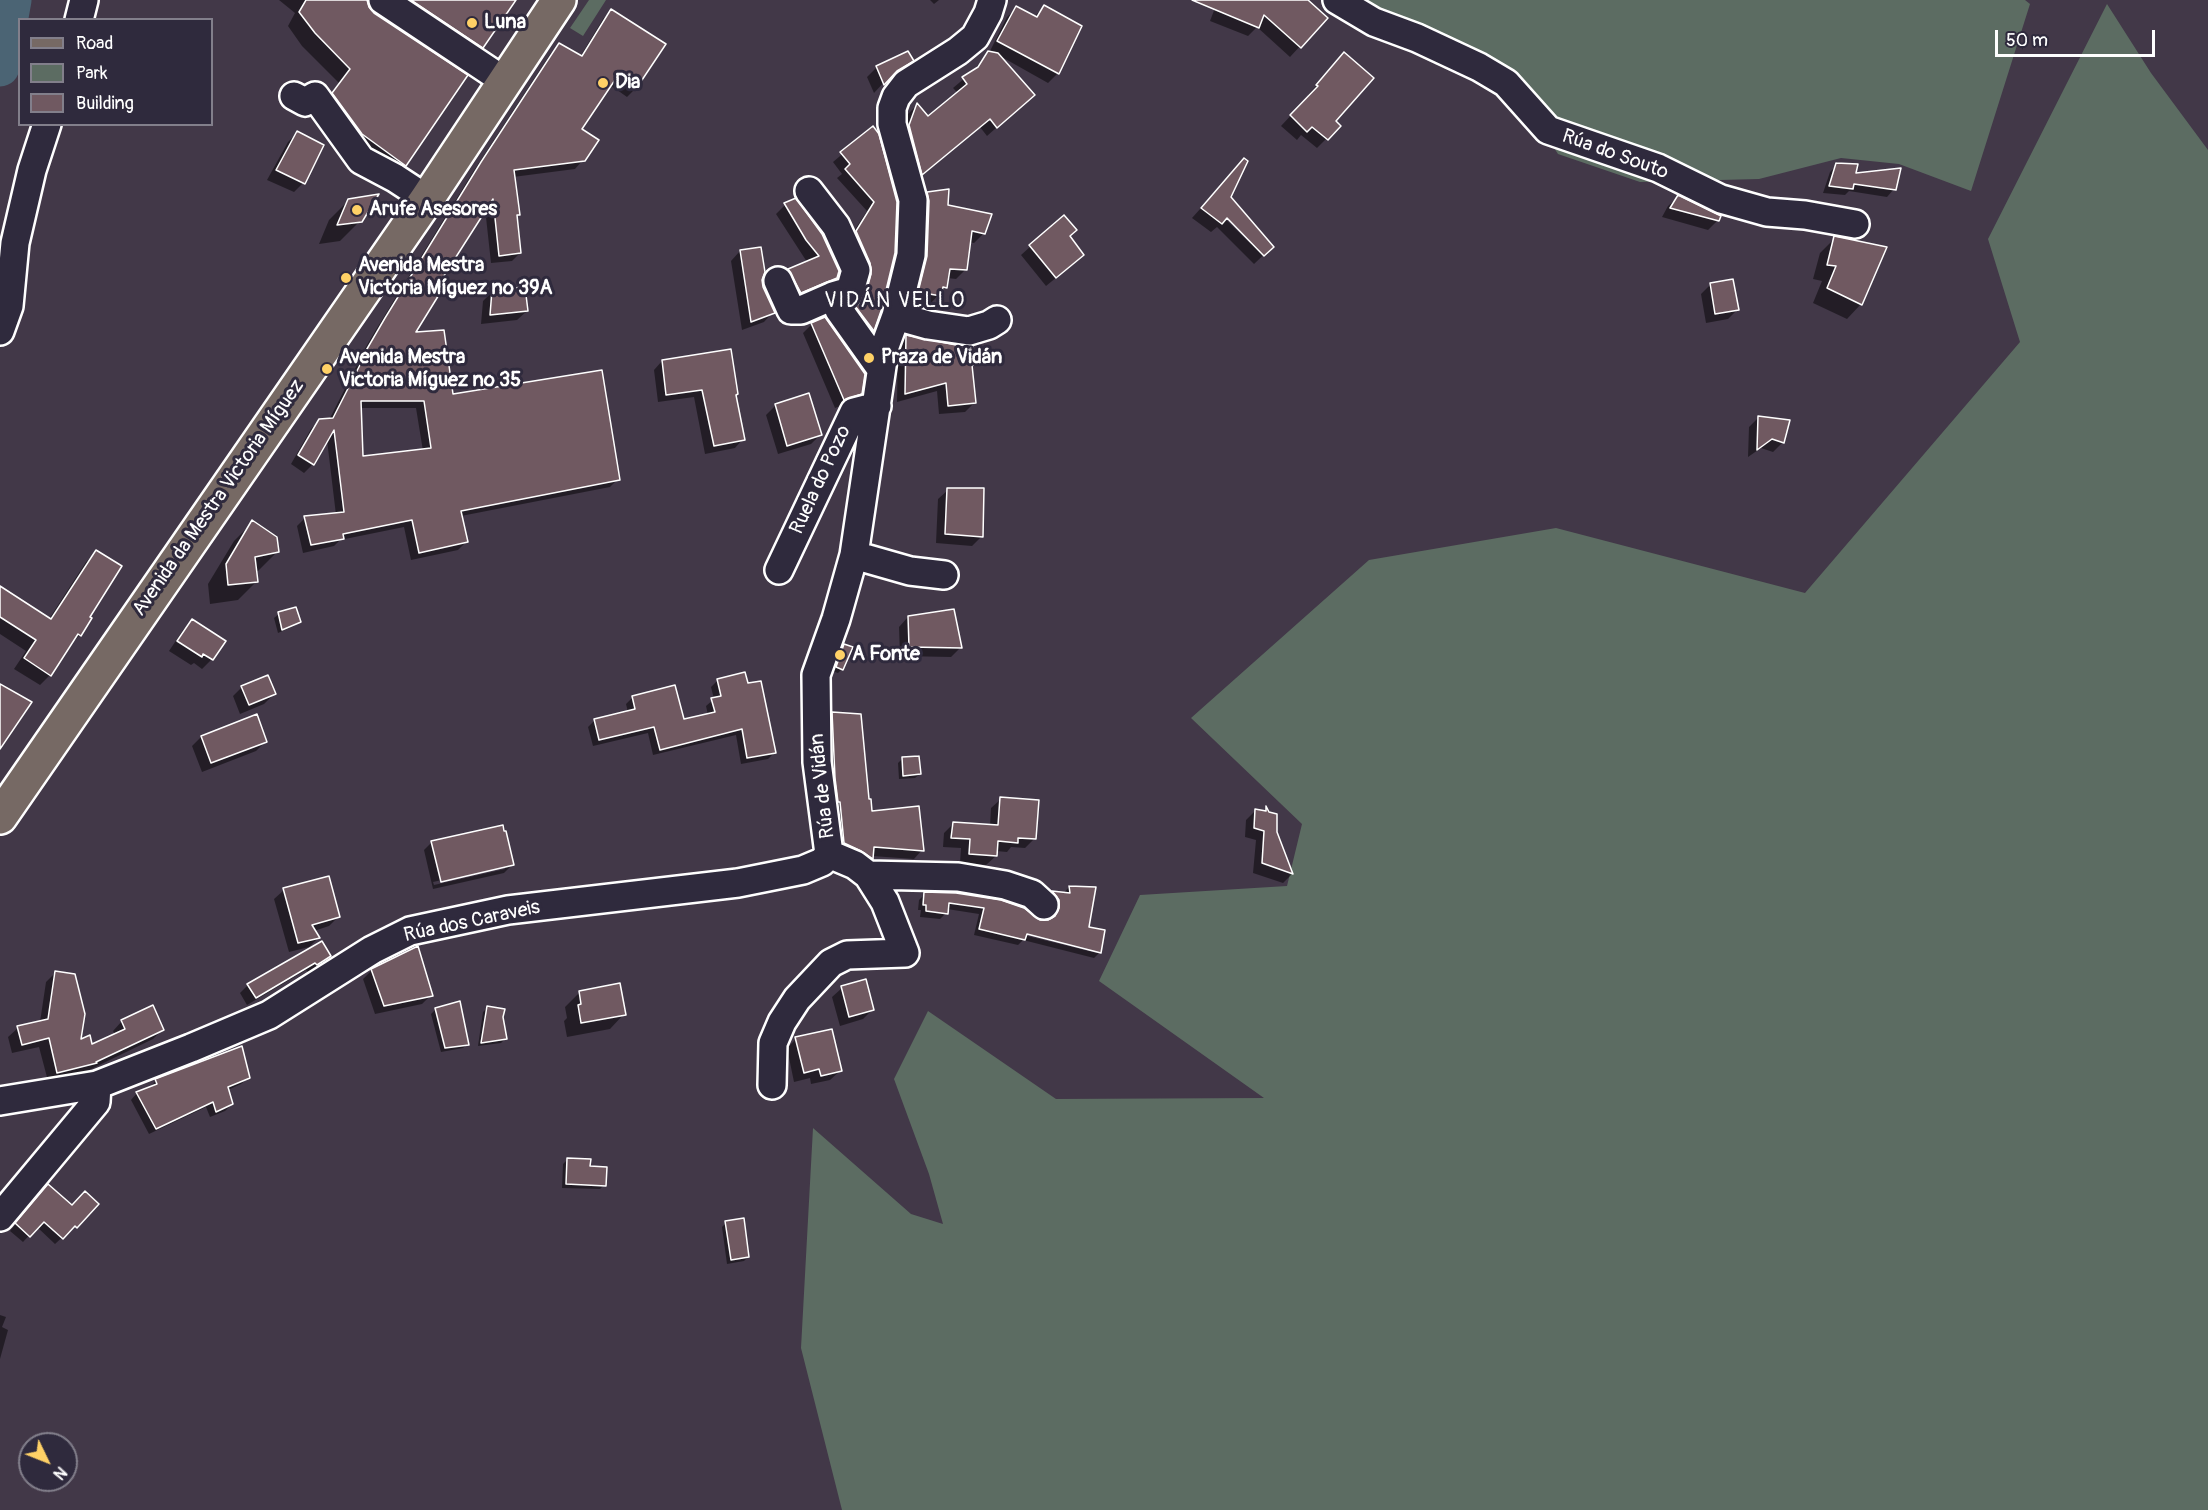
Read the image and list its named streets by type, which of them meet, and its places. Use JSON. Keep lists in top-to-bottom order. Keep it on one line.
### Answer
{"streets":{"main road":["Avenida da Mestra Victoria Míguez"],"street":["Rúa do Souto","Ruela do Pozo","Rúa de Vidán","Rúa dos Caraveis"]},"crossings":[["Ruela do Pozo","Rúa de Vidán"],["Rúa de Vidán","Rúa dos Caraveis"]],"districts":["VIDÁN VELLO"],"places":["Luna","Dia","Arufe Asesores","Avenida Mestra Victoria Míguez nº 39A","Praza de Vidán","Avenida Mestra Victoria Míguez nº 35","A Fonte"],"legend":["Road","Park","Building"],"scale_bar":"50 m","north":"bottom right"}
